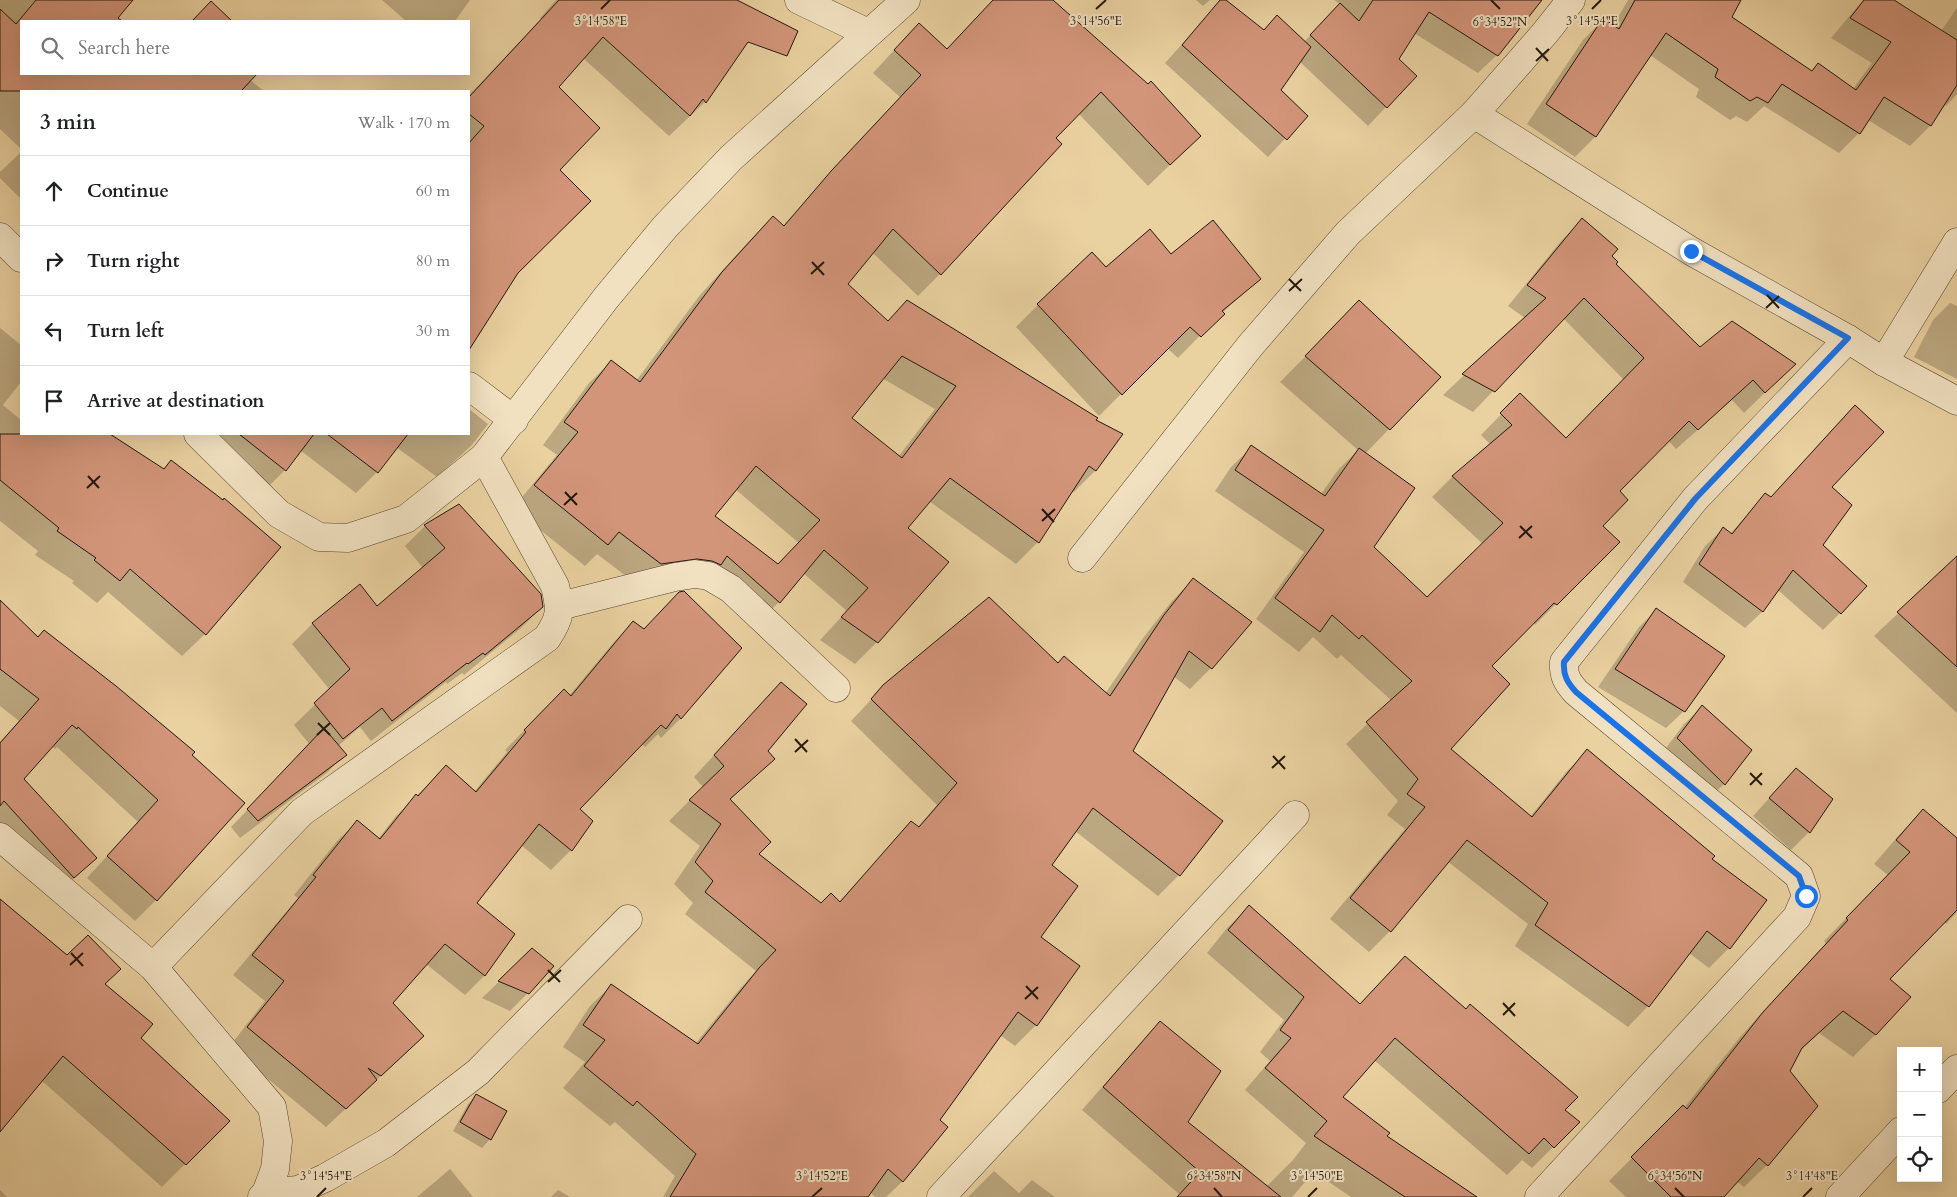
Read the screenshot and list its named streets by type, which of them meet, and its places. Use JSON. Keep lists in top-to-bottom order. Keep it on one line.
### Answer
{"page":{"search":"Search here","heading":["3 min","Walk · 170 m"],"list":[["Continue","60 m"],["Turn right","80 m"],["Turn left","30 m"],"Arrive at destination"],"map_buttons":["+","−"]},"coordinates":["3°14'58\"E","3°14'56\"E","3°14'54\"E","6°34'52\"N","6°34'58\"N","6°34'56\"N","3°14'52\"E","3°14'50\"E","3°14'48\"E"]}
